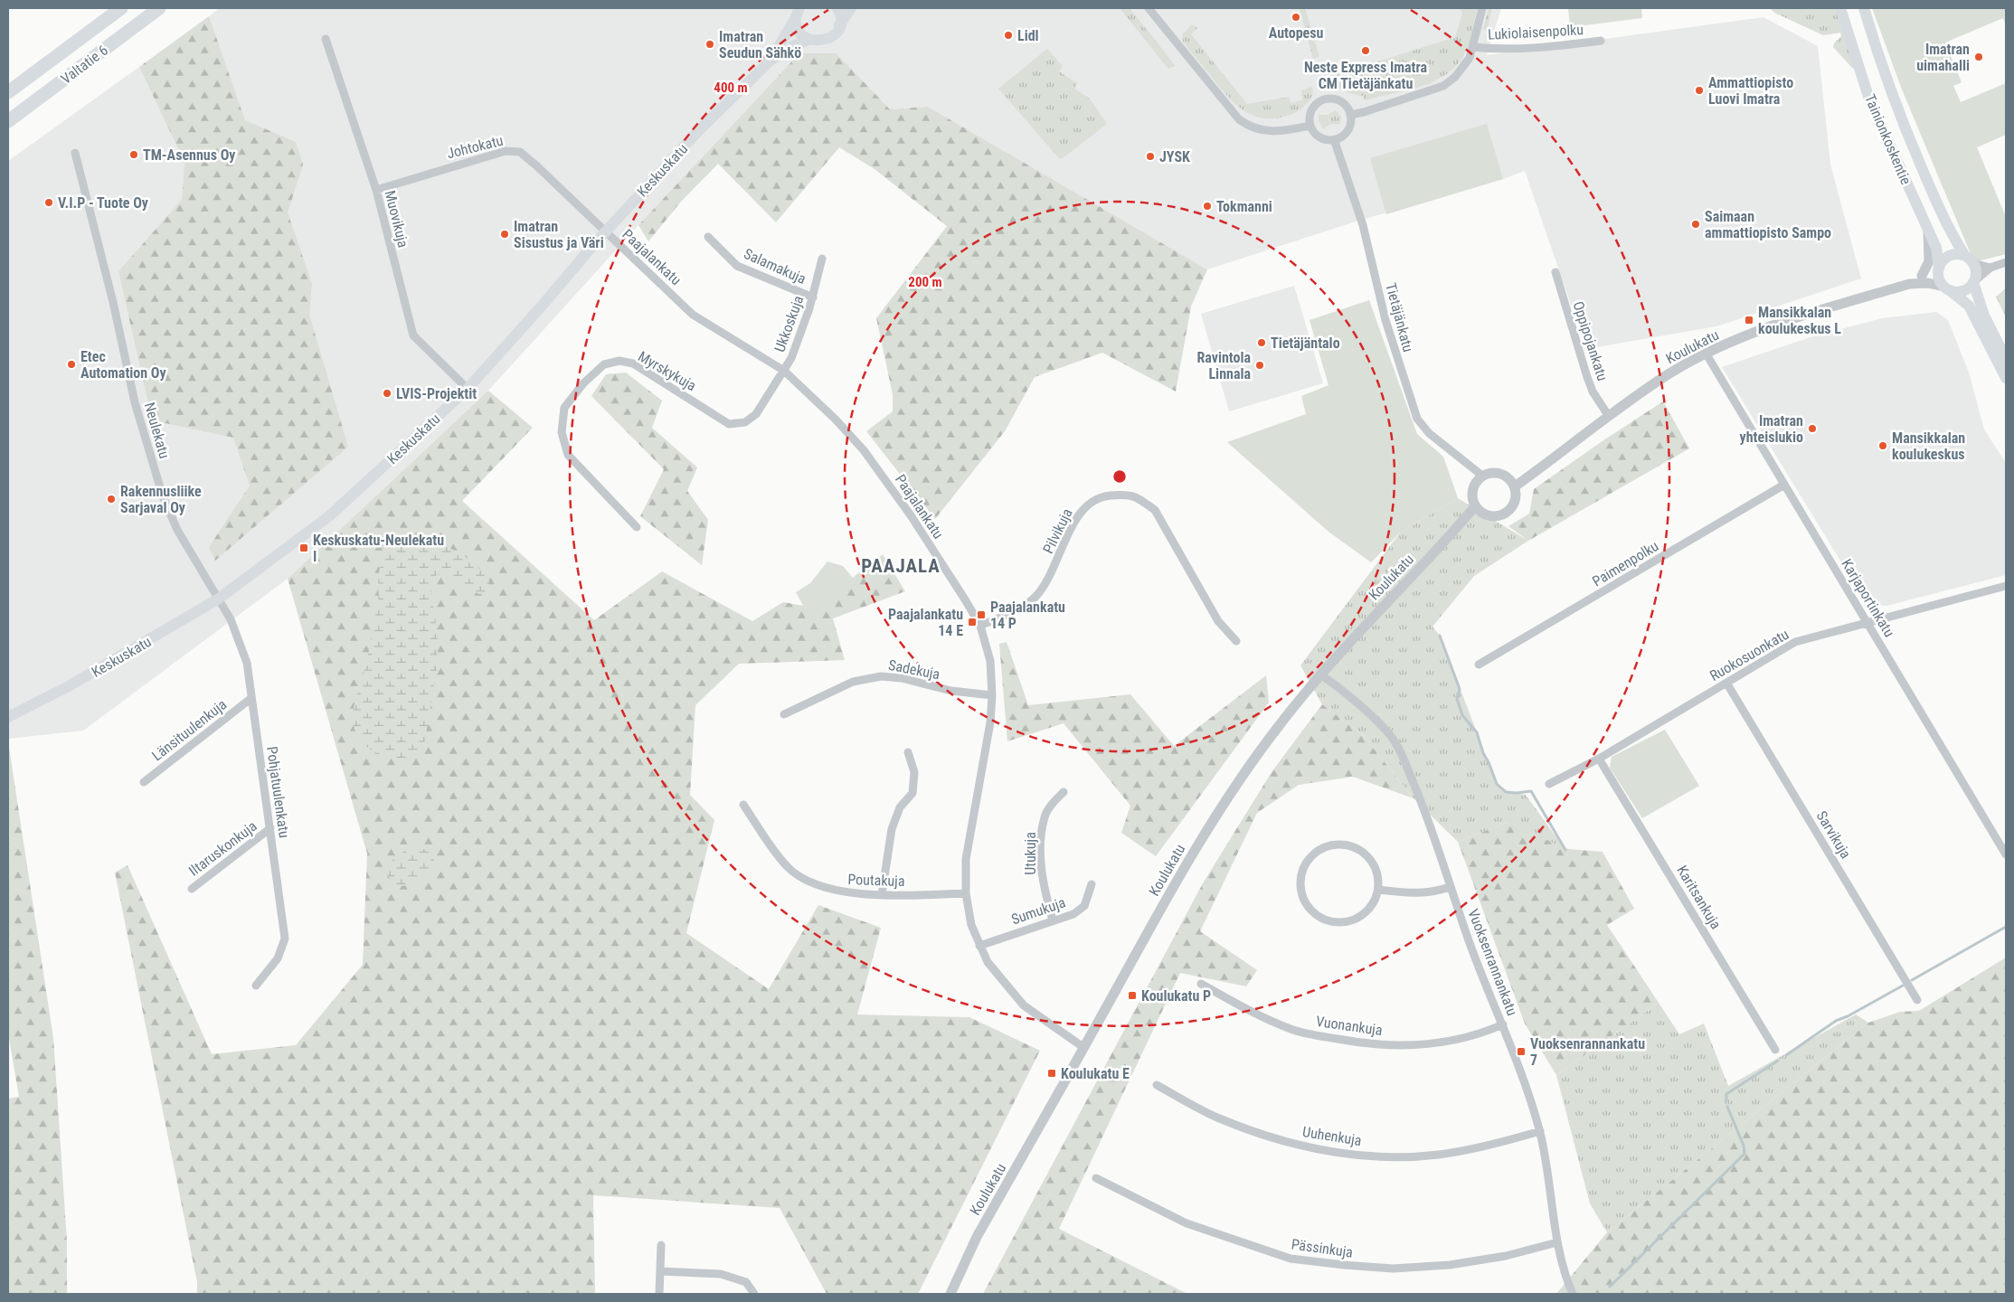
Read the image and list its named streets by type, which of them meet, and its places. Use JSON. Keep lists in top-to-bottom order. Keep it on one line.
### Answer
{"streets":{"highway":["Valtatie 6"],"main road":["Tainionkoskentie","Keskuskatu"],"street":["Lukiolaisenpolku","Johtokatu","Muovikuja","Paajalankatu","Salamakuja","Tietäjänkatu","Ukkoskuja","Oppipojankatu","Koulukatu","Myrskykuja","Neulekatu","Pilvikuja","Paimenpolku","Karjaportinkatu","Ruokosuonkatu","Sadekuja","Länsituulenkuja","Pohjatuulenkatu","Sarvikuja","Iltaruskonkuja","Utukuja","Poutakuja","Karitsankuja","Sumukuja","Vuoksenrannankatu","Vuonankuja","Uuhenkuja","Pässinkuja"]},"crossings":[["Johtokatu","Keskuskatu"],["Johtokatu","Muovikuja"],["Johtokatu","Paajalankatu"],["Keskuskatu","Muovikuja"],["Keskuskatu","Paajalankatu"],["Keskuskatu","Neulekatu"],["Keskuskatu","Pohjatuulenkatu"],["Paajalankatu","Ukkoskuja"],["Paajalankatu","Koulukatu"],["Paajalankatu","Myrskykuja"],["Paajalankatu","Pilvikuja"],["Paajalankatu","Sadekuja"],["Paajalankatu","Poutakuja"],["Paajalankatu","Sumukuja"],["Salamakuja","Ukkoskuja"],["Tietäjänkatu","Koulukatu"],["Ukkoskuja","Myrskykuja"],["Oppipojankatu","Koulukatu"],["Koulukatu","Karjaportinkatu"],["Koulukatu","Vuoksenrannankatu"],["Neulekatu","Pohjatuulenkatu"],["Paimenpolku","Karjaportinkatu"],["Karjaportinkatu","Ruokosuonkatu"],["Ruokosuonkatu","Sarvikuja"],["Ruokosuonkatu","Karitsankuja"],["Länsituulenkuja","Pohjatuulenkatu"],["Pohjatuulenkatu","Iltaruskonkuja"],["Utukuja","Sumukuja"],["Vuoksenrannankatu","Vuonankuja"],["Vuoksenrannankatu","Uuhenkuja"],["Vuoksenrannankatu","Pässinkuja"]],"districts":["PAAJALA"],"places":{"other":["Autopesu","Lidl","Imatran Seudun Sähkö","Neste Express Imatra CM Tietäjänkatu","Imatran uimahalli","Ammattiopisto Luovi Imatra","TM-Asennus Oy","JYSK","V.I.P - Tuote Oy","Tokmanni","Saimaan ammattiopisto Sampo","Imatran Sisustus ja Väri","Tietäjäntalo","Etec Automation Oy","Ravintola Linnala","LVIS-Projektit","Imatran yhteislukio","Mansikkalan koulukeskus","Rakennusliike Sarjaval Oy"],"transit":["Mansikkalan koulukeskus L","Keskuskatu-Neulekatu I","Paajalankatu 14 P","Paajalankatu 14 E","Koulukatu P","Vuoksenrannankatu 7","Koulukatu E"]},"rings":["400 m","200 m"]}
